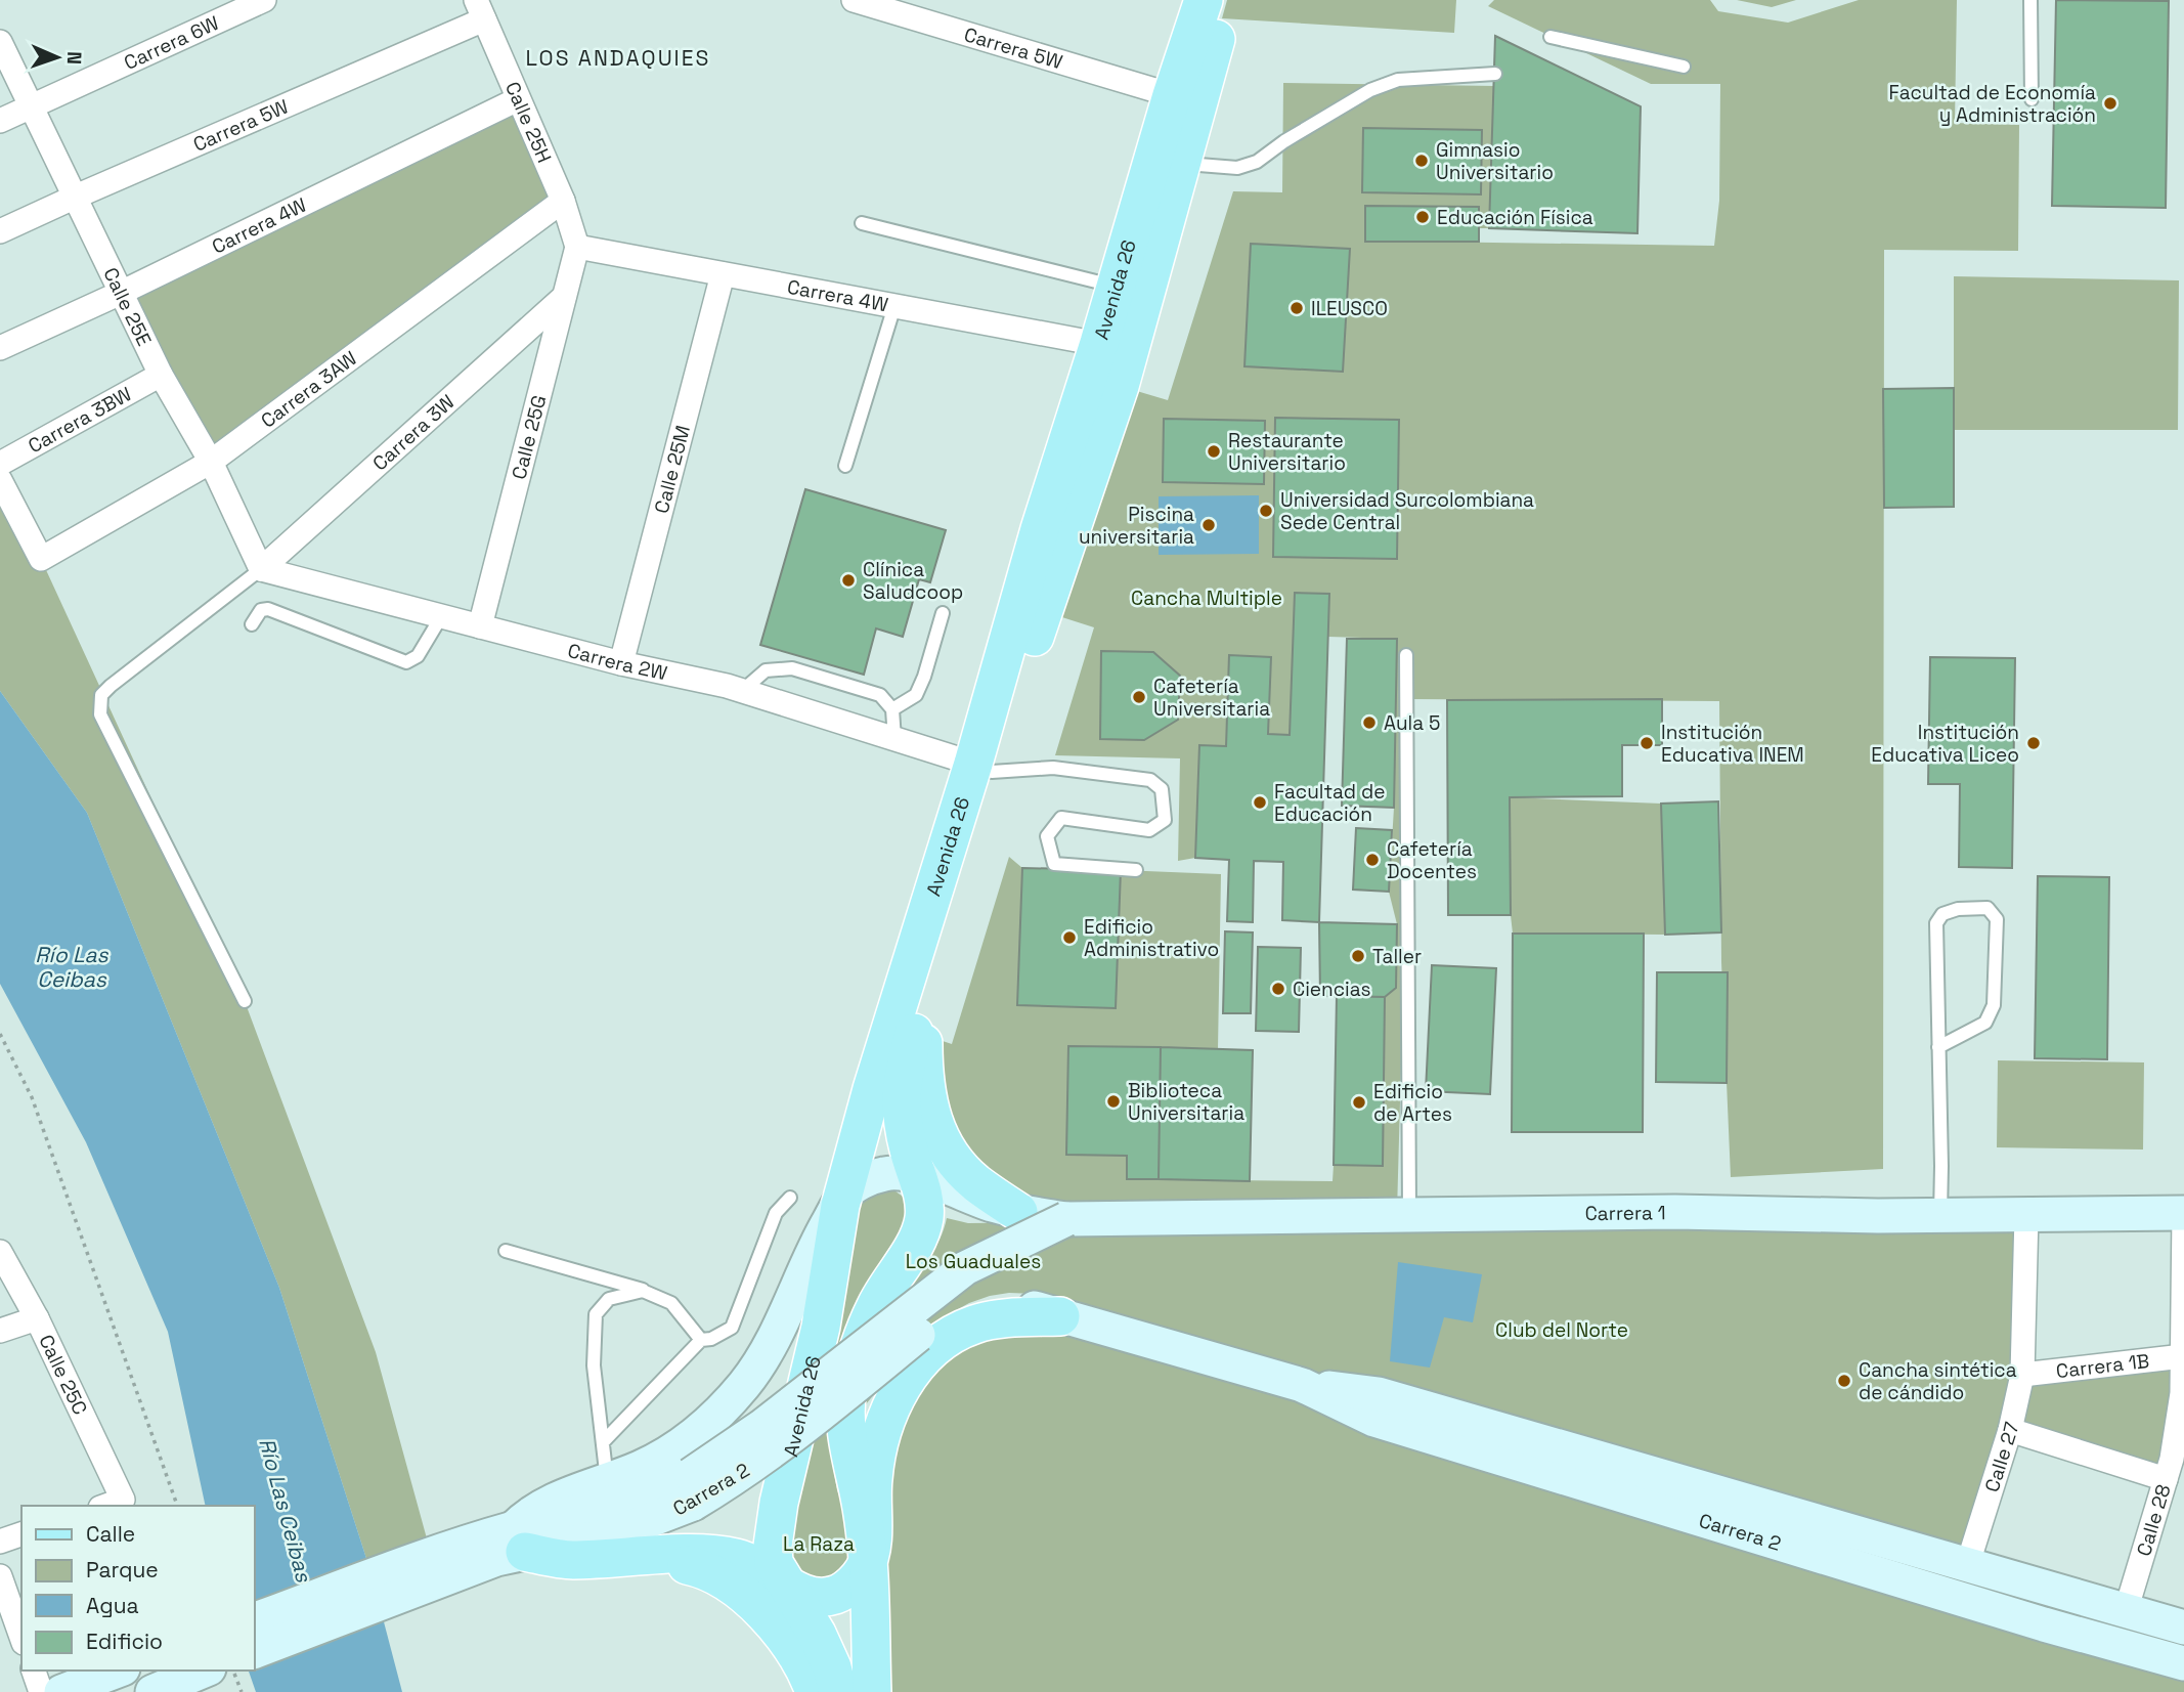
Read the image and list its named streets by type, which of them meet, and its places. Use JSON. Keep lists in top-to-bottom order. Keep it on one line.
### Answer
{"streets":{"main road":["Avenida 26","Carrera 1","Carrera 2"],"street":["Carrera 6W","Carrera 5W","Calle 25H","Carrera 4W","Calle 25E","Carrera 3AW","Carrera 3BW","Carrera 3W","Calle 25G","Calle 25M","Carrera 2W","Carrera 1B","Calle 25C","Calle 27","Calle 28"]},"crossings":[["Carrera 6W","Calle 25E"],["Carrera 5W","Calle 25H"],["Carrera 5W","Avenida 26"],["Carrera 5W","Calle 25E"],["Calle 25H","Carrera 4W"],["Calle 25H","Carrera 3AW"],["Calle 25H","Calle 25G"],["Carrera 4W","Avenida 26"],["Carrera 4W","Calle 25E"],["Carrera 4W","Calle 25G"],["Carrera 4W","Calle 25M"],["Avenida 26","Carrera 2W"],["Calle 25E","Carrera 3AW"],["Calle 25E","Carrera 3BW"],["Calle 25E","Carrera 3W"],["Calle 25E","Carrera 2W"],["Carrera 3W","Calle 25G"],["Carrera 3W","Carrera 2W"],["Calle 25G","Carrera 2W"],["Calle 25M","Carrera 2W"],["Carrera 1","Calle 27"],["Carrera 1","Carrera 2"],["Carrera 1","Calle 28"],["Carrera 1B","Calle 27"],["Carrera 1B","Calle 28"],["Calle 27","Carrera 2"],["Carrera 2","Calle 28"]],"districts":["LOS ANDAQUIES"],"water":["Río Las Ceibas"],"parks":["Cancha Multiple","Los Guaduales","Club del Norte","La Raza"],"places":["Facultad de Economía y Administración","Gimnasio Universitario","Educación Física","ILEUSCO","Restaurante Universitario","Universidad Surcolombiana Sede Central","Piscina universitaria","Clínica Saludcoop","Cafetería Universitaria","Aula 5","Institución Educativa INEM","Institución Educativa Liceo","Facultad de Educación","Cafetería Docentes","Edificio Administrativo","Taller","Ciencias","Biblioteca Universitaria","Edificio de Artes","Cancha sintética de cándido"],"legend":["Calle","Parque","Agua","Edificio"],"north":"right"}
